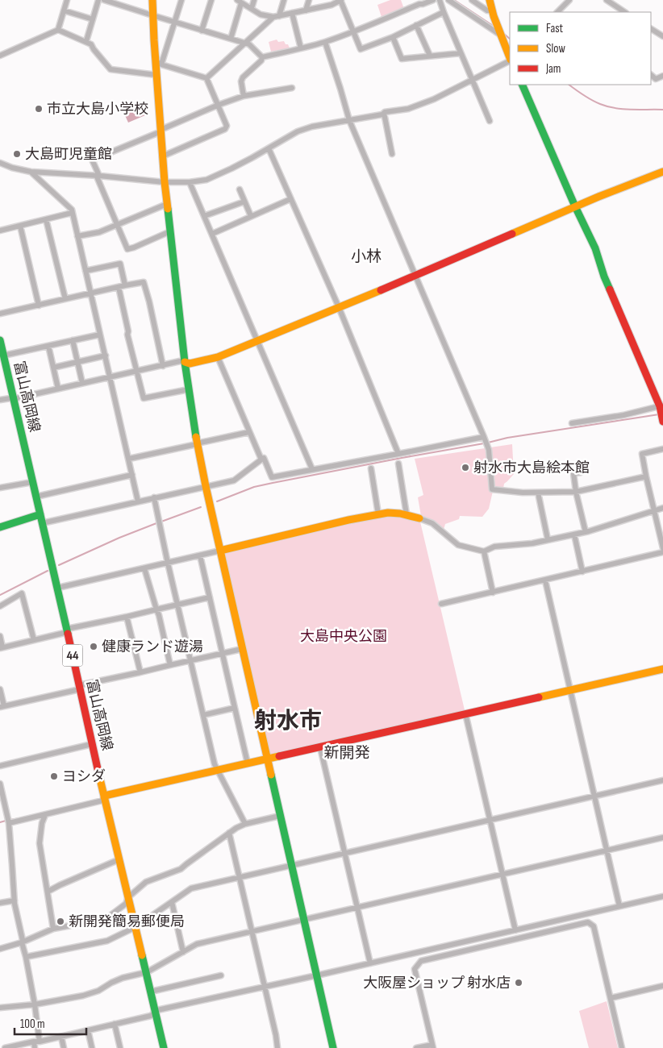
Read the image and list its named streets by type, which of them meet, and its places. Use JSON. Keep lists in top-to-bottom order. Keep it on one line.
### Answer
{"streets":{"street":["富山高岡線","44"]},"districts":["小林","射水市","新開発"],"parks":["大島中央公園"],"places":["市立大島小学校","大島町児童館","射水市大島絵本館","健康ランド遊湯","ヨシダ","新開発簡易郵便局","大阪屋ショップ 射水店"],"legend":["Fast","Slow","Jam"],"scale_bar":"100 m"}
